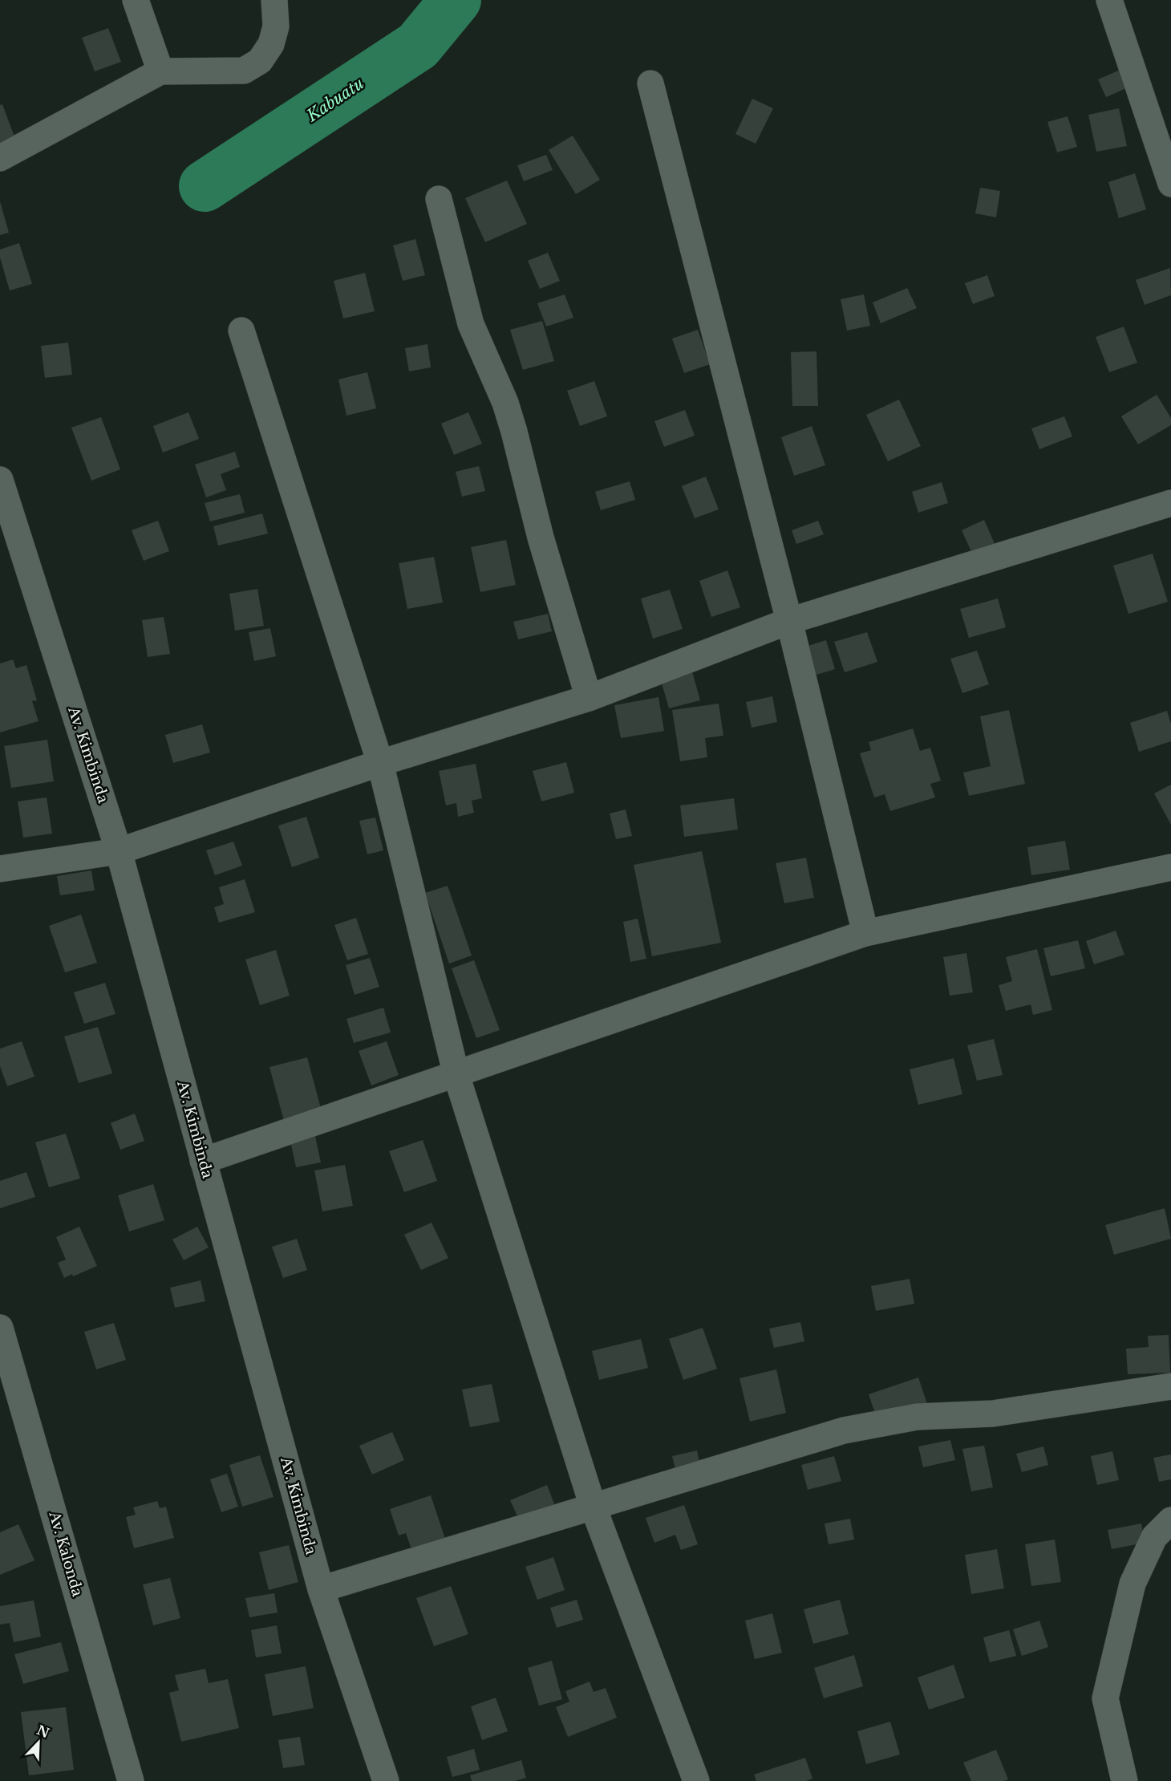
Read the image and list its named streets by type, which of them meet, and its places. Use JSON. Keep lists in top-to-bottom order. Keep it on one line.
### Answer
{"streets":{"street":["Av. Kimbinda","Av. Kalonda"]},"water":["Kabuatu"],"north":"top right"}
